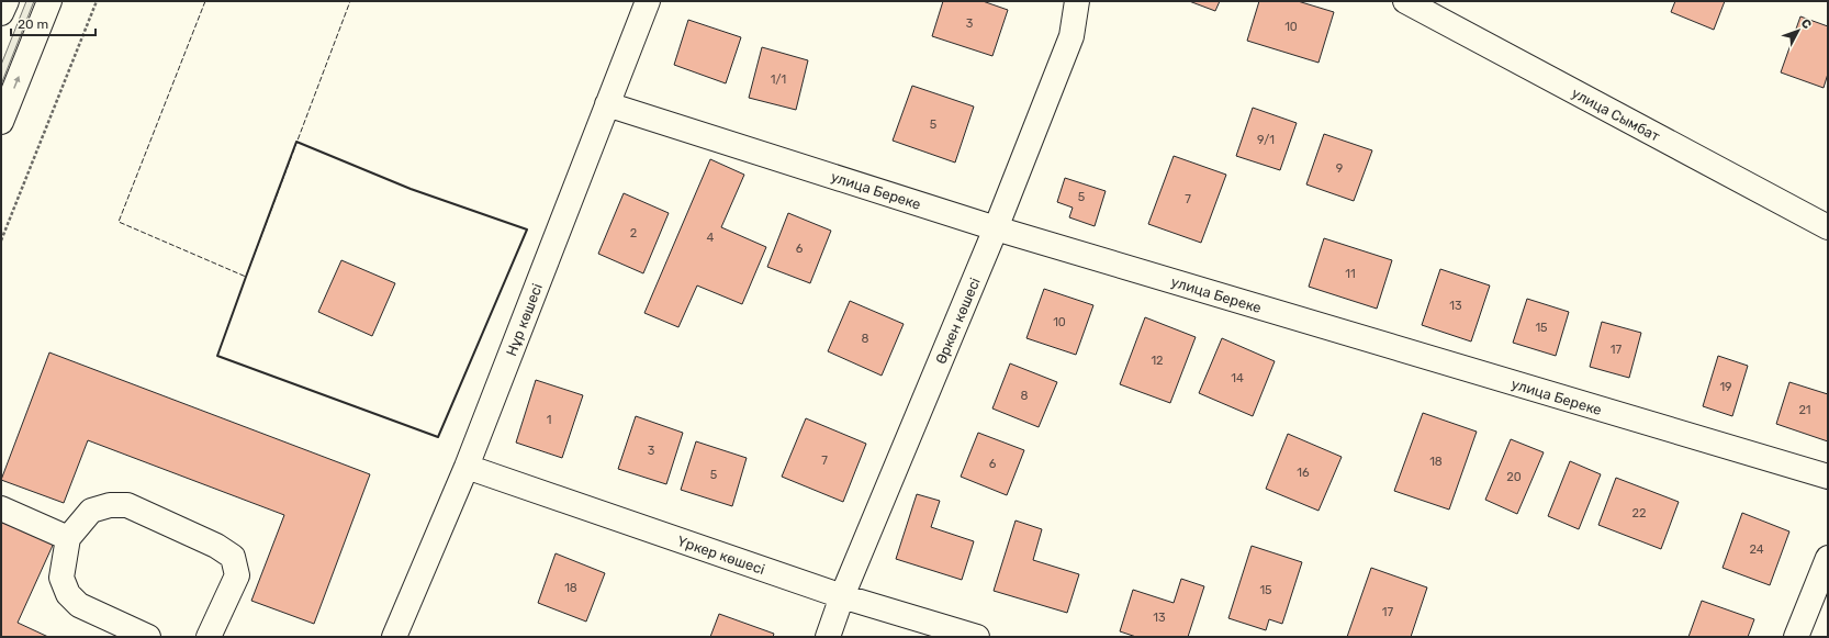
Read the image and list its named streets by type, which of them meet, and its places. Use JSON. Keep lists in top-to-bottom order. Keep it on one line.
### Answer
{"streets":{"street":["улица Сымбат","улица Береке","Нұр көшесі","Өркен көшесі","Үркер көшесі"]},"crossings":[["улица Береке","Нұр көшесі"],["улица Береке","Өркен көшесі"],["Нұр көшесі","Үркер көшесі"],["Өркен көшесі","Үркер көшесі"]],"house_numbers":["3","10","1/1","5","9/1","9","5","7","2","4","6","11","13","10","15","8","17","12","14","19","8","21","1","3","7","18","6","16","5","20","22","24","18","15","17","13"],"scale_bar":"20 m","north":"top right"}
